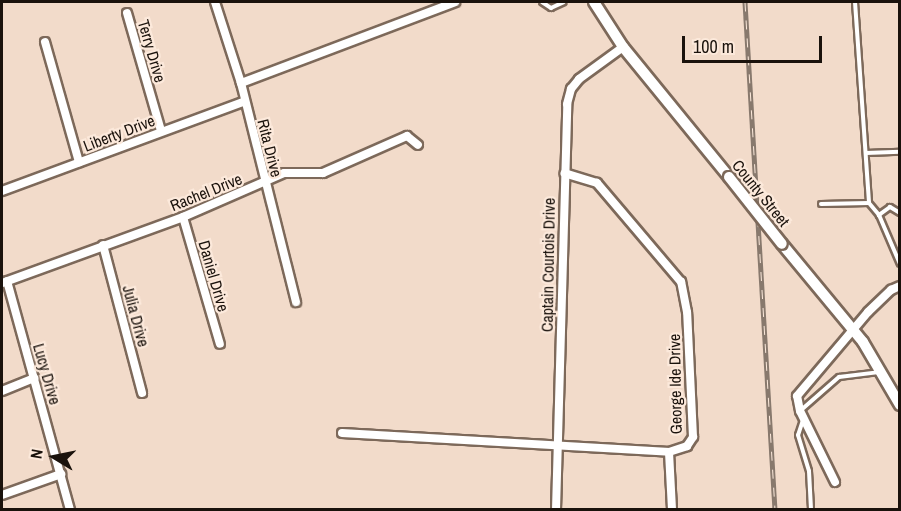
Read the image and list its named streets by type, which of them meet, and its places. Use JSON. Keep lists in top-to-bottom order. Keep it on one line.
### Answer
{"streets":{"main road":["County Street"],"street":["Terry Drive","Liberty Drive","Rita Drive","Rachel Drive","Captain Courtois Drive","Daniel Drive","Julia Drive","Lucy Drive","George Ide Drive"]},"crossings":[["Terry Drive","Liberty Drive"],["Liberty Drive","Rita Drive"],["Rita Drive","Rachel Drive"],["Rachel Drive","Daniel Drive"],["Rachel Drive","Julia Drive"],["Rachel Drive","Lucy Drive"],["County Street","Captain Courtois Drive"],["Captain Courtois Drive","George Ide Drive"]],"scale_bar":"100 m","north":"left"}
